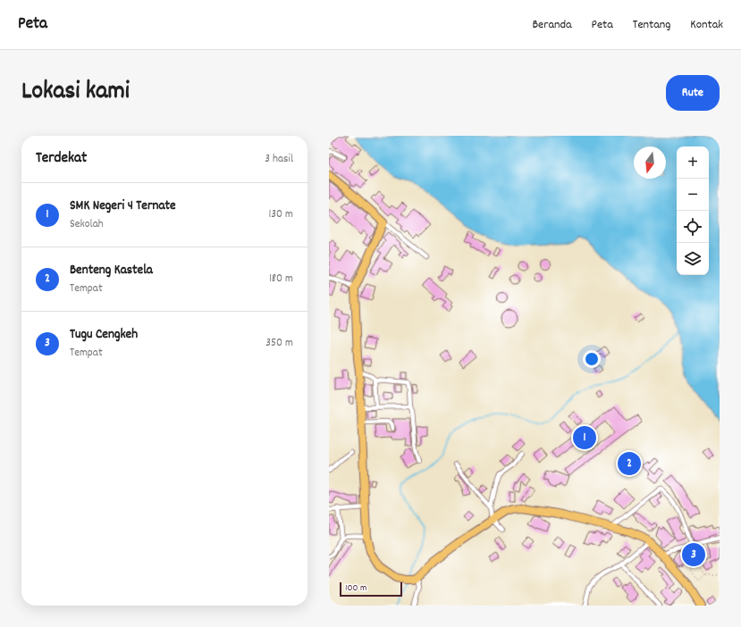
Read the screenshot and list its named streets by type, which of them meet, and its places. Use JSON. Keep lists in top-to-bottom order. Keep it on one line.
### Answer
{"scale_bar":"100 m","north":"bottom","page":{"header":"Peta","nav":["Beranda","Peta","Tentang","Kontak"],"title":"Lokasi kami","buttons":"Rute","heading":["Terdekat","3 hasil"],"map_buttons":["+","−"],"list":[{"mark":"1","name":"SMK Negeri 4 Ternate","note":"Sekolah","value":"130 m"},{"mark":"2","name":"Benteng Kastela","note":"Tempat","value":"180 m"},{"mark":"3","name":"Tugu Cengkeh","note":"Tempat","value":"350 m"}],"pins":["1","2","3"],"scale":"100 m"}}
